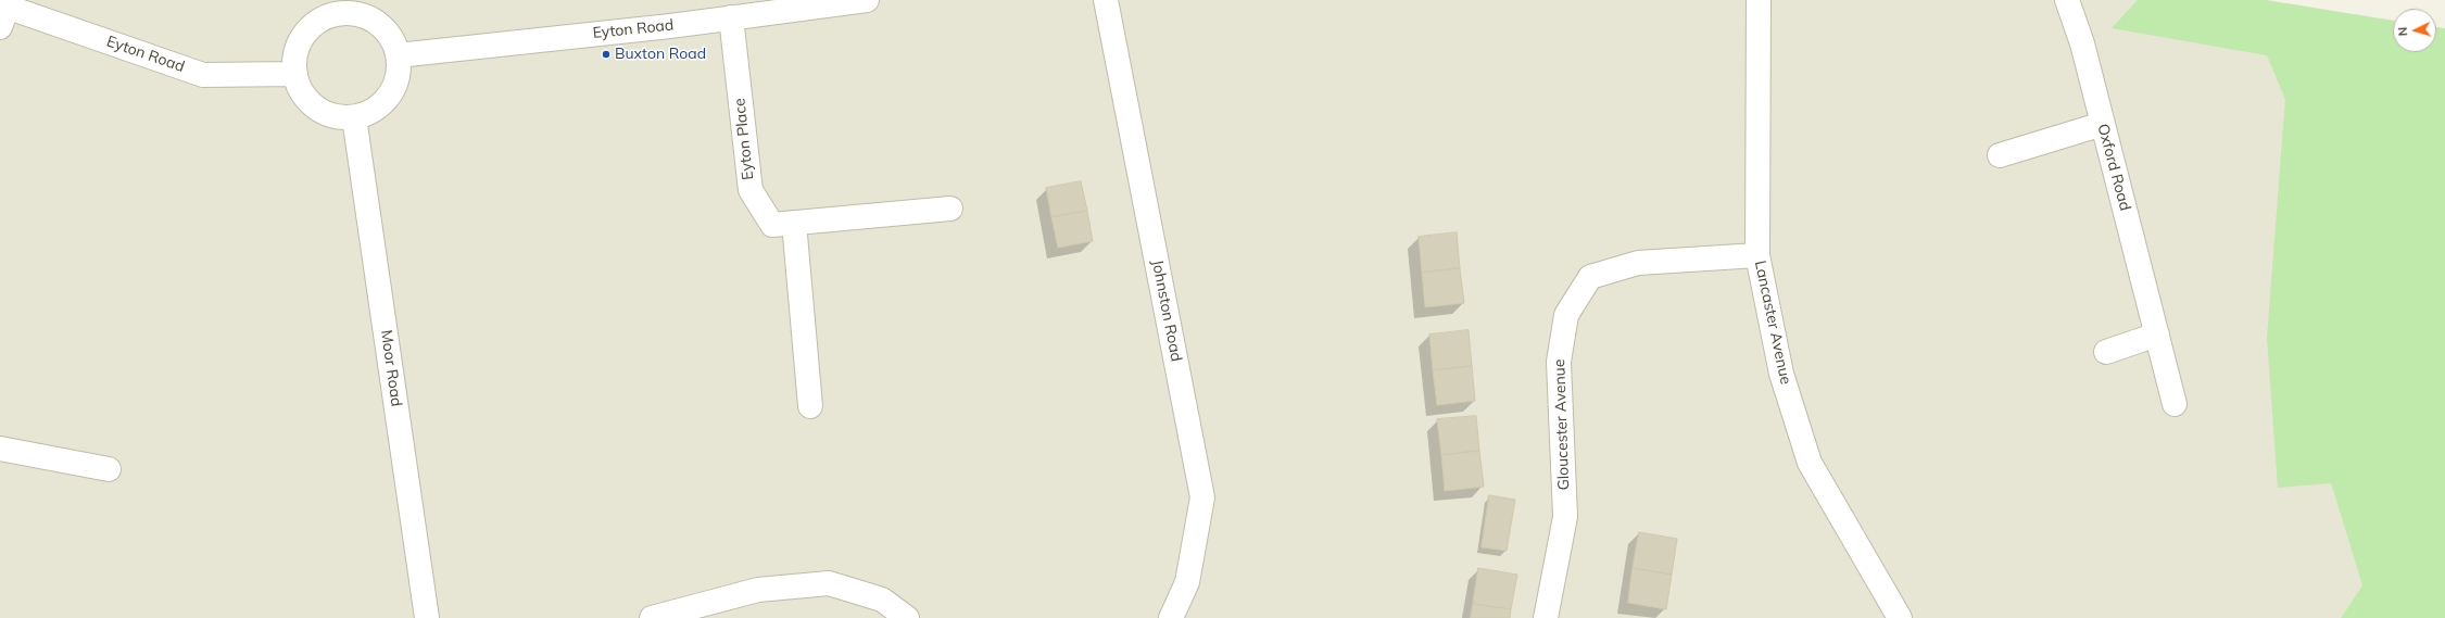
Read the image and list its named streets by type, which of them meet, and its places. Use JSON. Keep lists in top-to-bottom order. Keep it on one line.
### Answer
{"streets":{"street":["Eyton Road","Eyton Place","Oxford Road","Johnston Road","Lancaster Avenue","Moor Road","Gloucester Avenue"]},"crossings":[["Eyton Road","Eyton Place"],["Eyton Road","Moor Road"],["Lancaster Avenue","Gloucester Avenue"]],"places":["Buxton Road"],"north":"left"}
